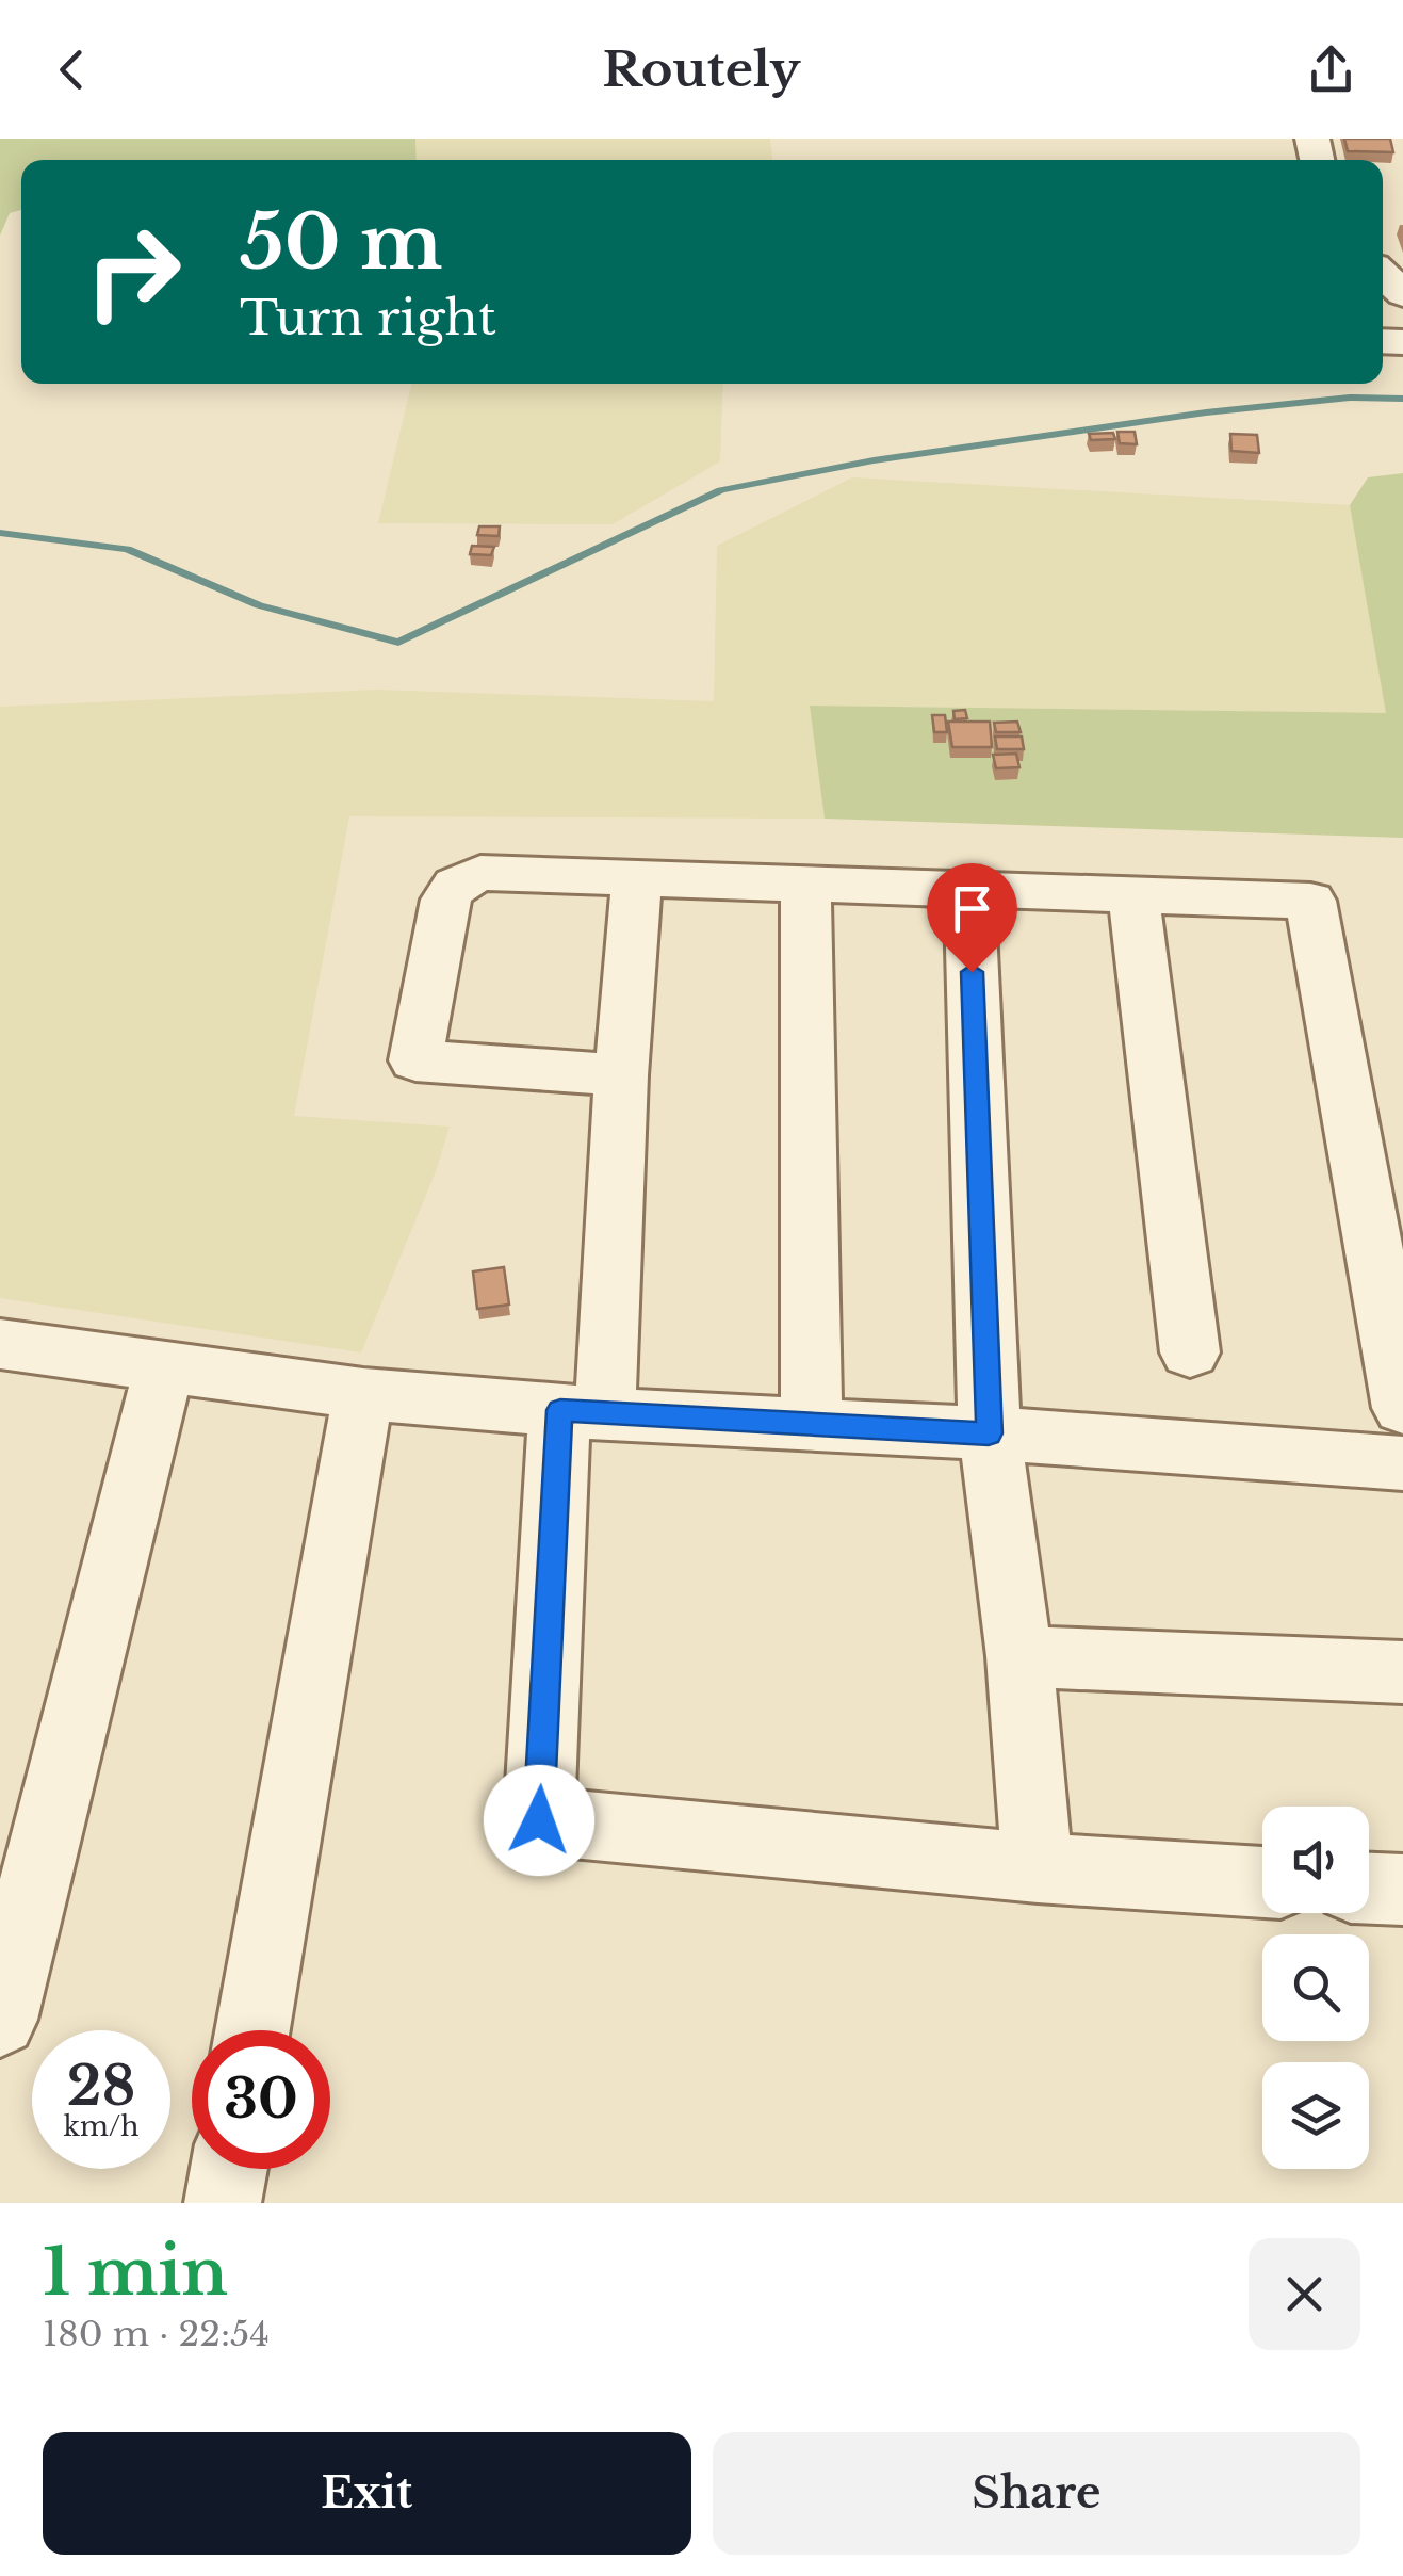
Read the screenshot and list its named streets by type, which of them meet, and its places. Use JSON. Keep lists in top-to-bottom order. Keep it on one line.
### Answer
{"page":{"header":"Routely","turn":["50 m","Turn right"],"speed":"28 km/h","limit":"30","heading":["1 min","180 m · 22:54"],"buttons":["Exit","Share"]}}
